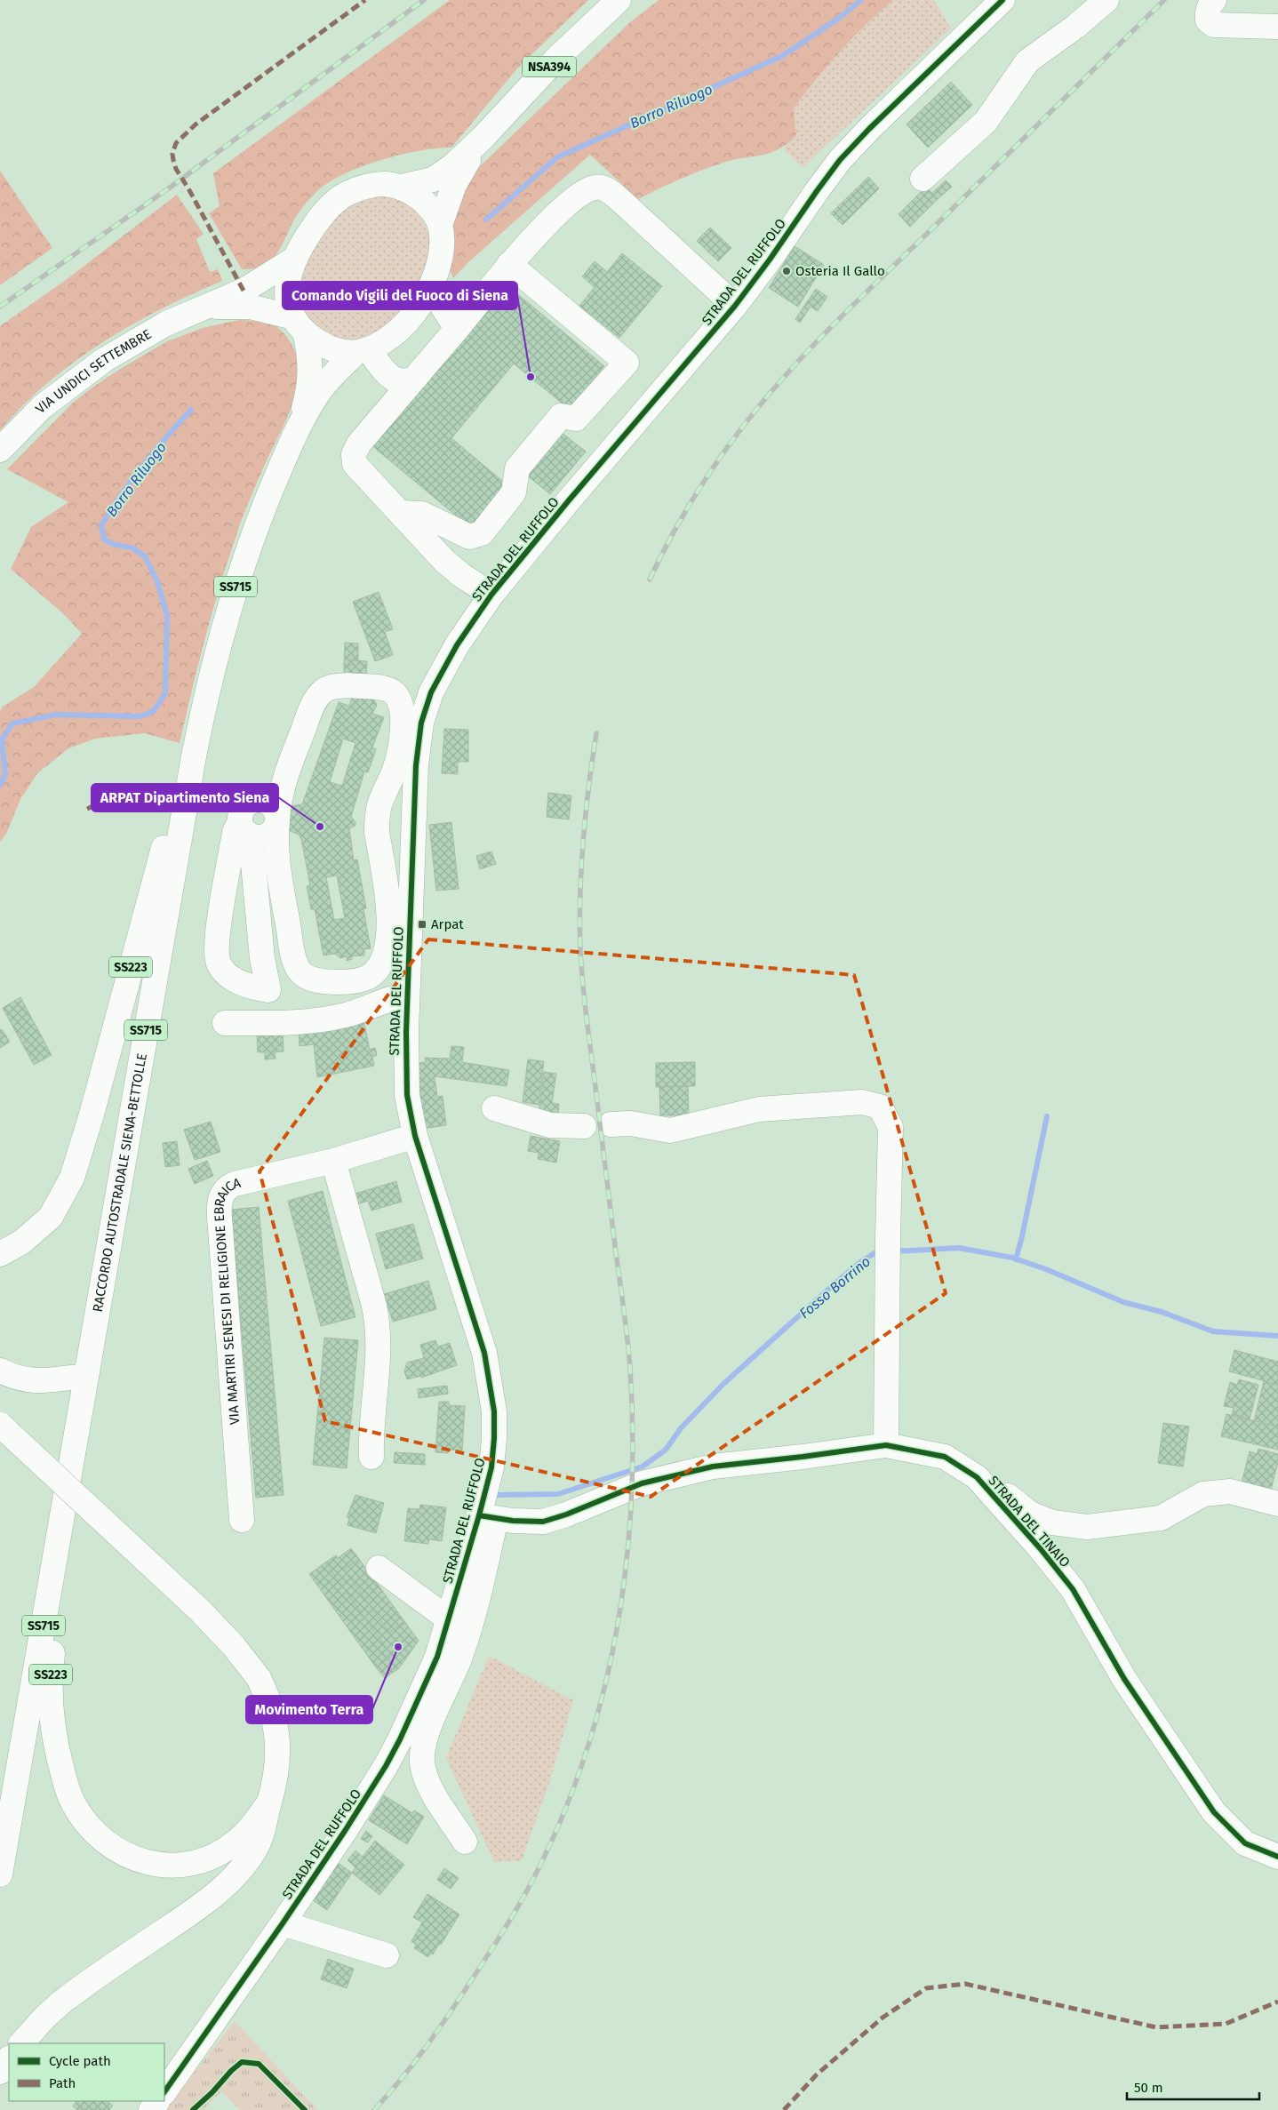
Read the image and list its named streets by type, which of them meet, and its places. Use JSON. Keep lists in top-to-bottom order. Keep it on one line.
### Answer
{"streets":{"main road":["NSA394","STRADA DEL RUFFOLO","VIA UNDICI SETTEMBRE","SS715","SS223","RACCORDO AUTOSTRADALE SIENA-BETTOLLE","VIA MARTIRI SENESI DI RELIGIONE EBRAICA","STRADA DEL TINAIO"]},"crossings":[["NSA394","VIA UNDICI SETTEMBRE"],["NSA394","RACCORDO AUTOSTRADALE SIENA-BETTOLLE"],["STRADA DEL RUFFOLO","VIA MARTIRI SENESI DI RELIGIONE EBRAICA"],["STRADA DEL RUFFOLO","STRADA DEL TINAIO"],["VIA UNDICI SETTEMBRE","RACCORDO AUTOSTRADALE SIENA-BETTOLLE"],["SS223","RACCORDO AUTOSTRADALE SIENA-BETTOLLE"]],"water":["Borro Riluogo","Fosso Borrino"],"places":{"other":["Osteria Il Gallo","Comando Vigili del Fuoco di Siena","ARPAT Dipartimento Siena","Movimento Terra"],"transit":["Arpat"]},"legend":["Cycle path","Path"],"scale_bar":"50 m"}
